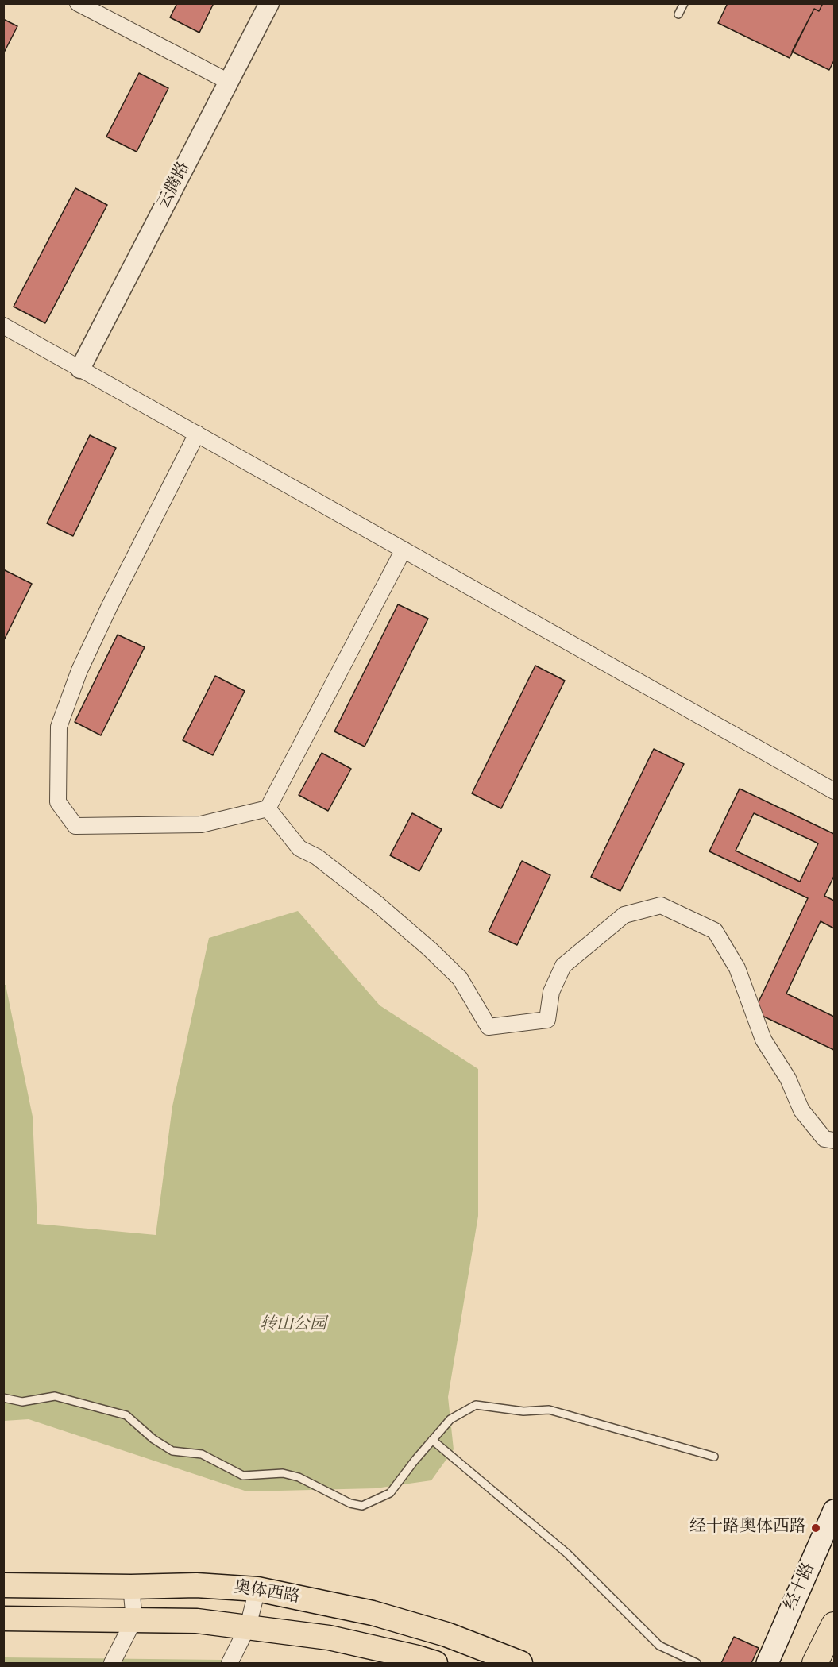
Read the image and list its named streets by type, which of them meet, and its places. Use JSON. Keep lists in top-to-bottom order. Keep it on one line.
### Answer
{"streets":{"main road":["经十路","奥体西路"],"street":["云腾路"]},"parks":["转山公园"],"places":["经十路奥体西路"]}
